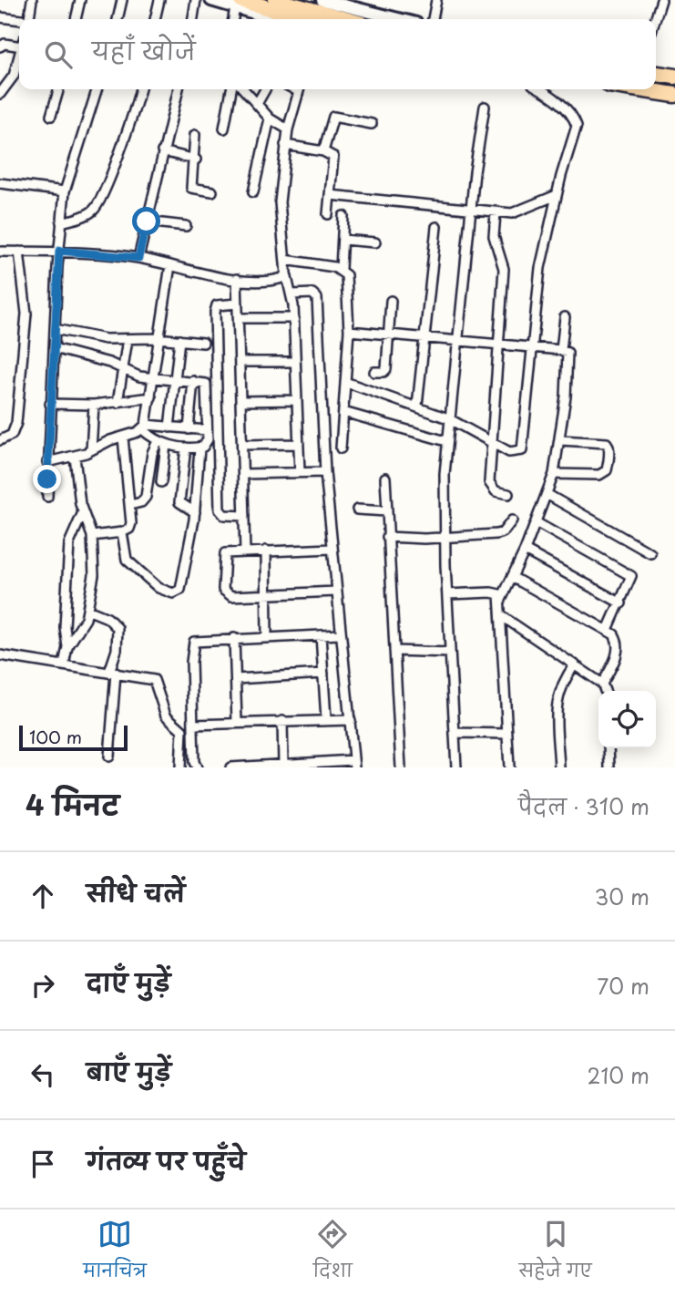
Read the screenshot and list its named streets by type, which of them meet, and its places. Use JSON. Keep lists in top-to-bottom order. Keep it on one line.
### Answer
{"scale_bar":"100 m","page":{"search":"यहाँ खोजें","scale":"100 m","heading":["4 मिनट","पैदल · 310 m"],"list":[["सीधे चलें","30 m"],["दाएँ मुड़ें","70 m"],["बाएँ मुड़ें","210 m"],"गंतव्य पर पहुँचे"],"nav":["मानचित्र","दिशा","सहेजे गए"]}}
